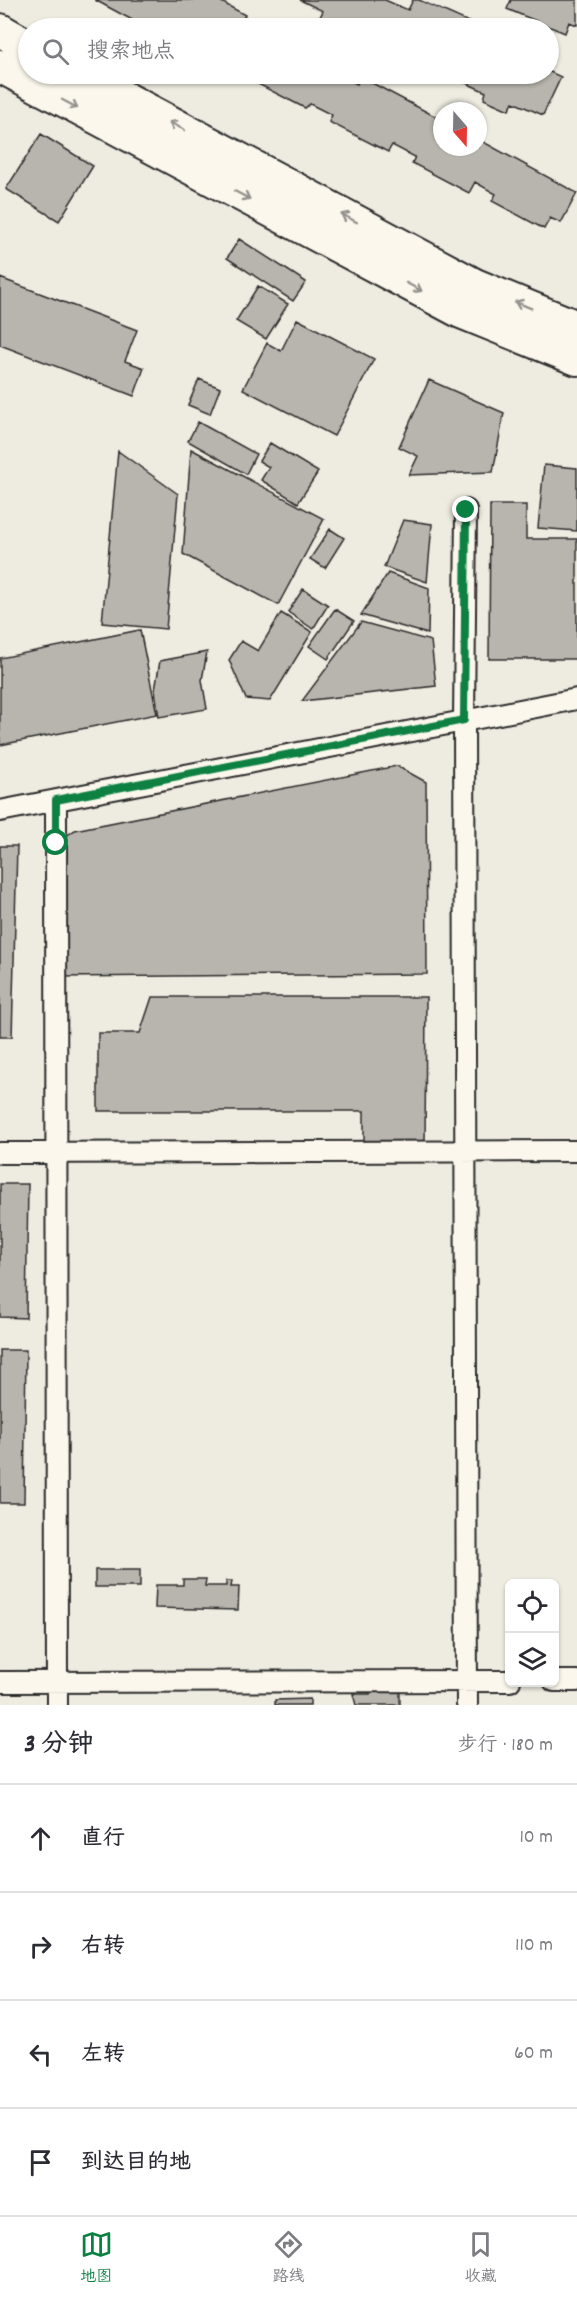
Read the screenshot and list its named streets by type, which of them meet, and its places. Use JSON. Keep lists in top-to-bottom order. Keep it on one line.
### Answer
{"north":"bottom","page":{"search":"搜索地点","heading":["3 分钟","步行 · 180 m"],"list":[["直行","10 m"],["右转","110 m"],["左转","60 m"],"到达目的地"],"nav":["地图","路线","收藏"]}}
